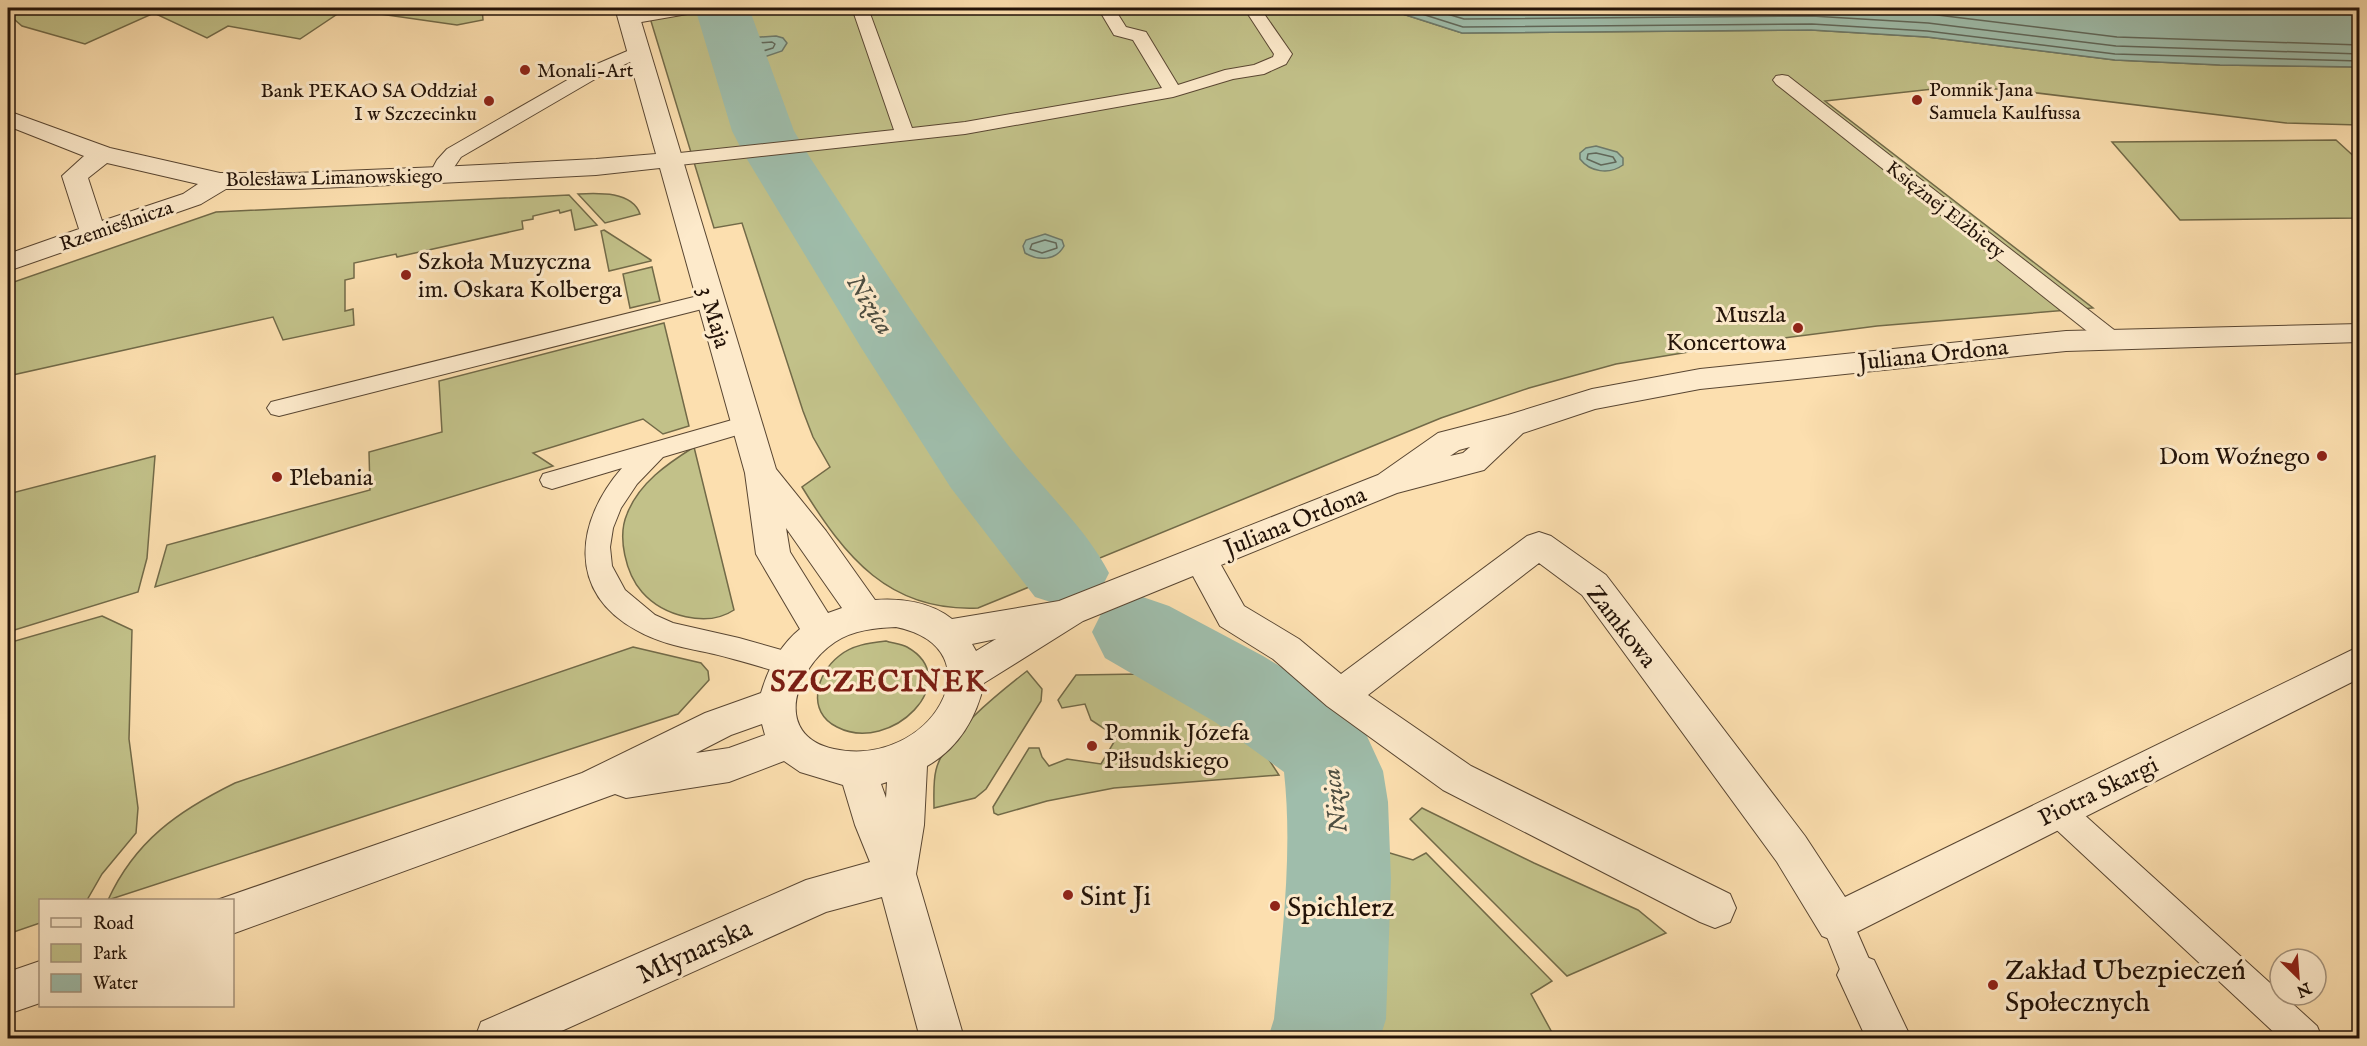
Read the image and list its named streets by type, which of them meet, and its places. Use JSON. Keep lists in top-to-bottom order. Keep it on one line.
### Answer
{"streets":{"street":["Bolesława Limanowskiego","Rzemieślnicza","3 Maja","Juliana Ordona","Zamkowa","Piotra Skargi","Młynarska"],"lane":["Księżnej Elżbiety"]},"crossings":[["Bolesława Limanowskiego","Rzemieślnicza"],["Bolesława Limanowskiego","3 Maja"],["Księżnej Elżbiety","Juliana Ordona"],["Zamkowa","Piotra Skargi"]],"districts":["SZCZECINEK"],"water":["Nizica"],"places":["Monali-Art","Pomnik Jana Samuela Kaulfussa","Bank PEKAO SA Oddział I w Szczecinku","Szkoła Muzyczna im. Oskara Kolberga","Muszla Koncertowa","Dom Woźnego","Plebania","Pomnik Józefa Piłsudskiego","Sint Ji","Spichlerz","Zakład Ubezpieczeń Społecznych"],"legend":["Road","Park","Water"],"north":"bottom right"}
